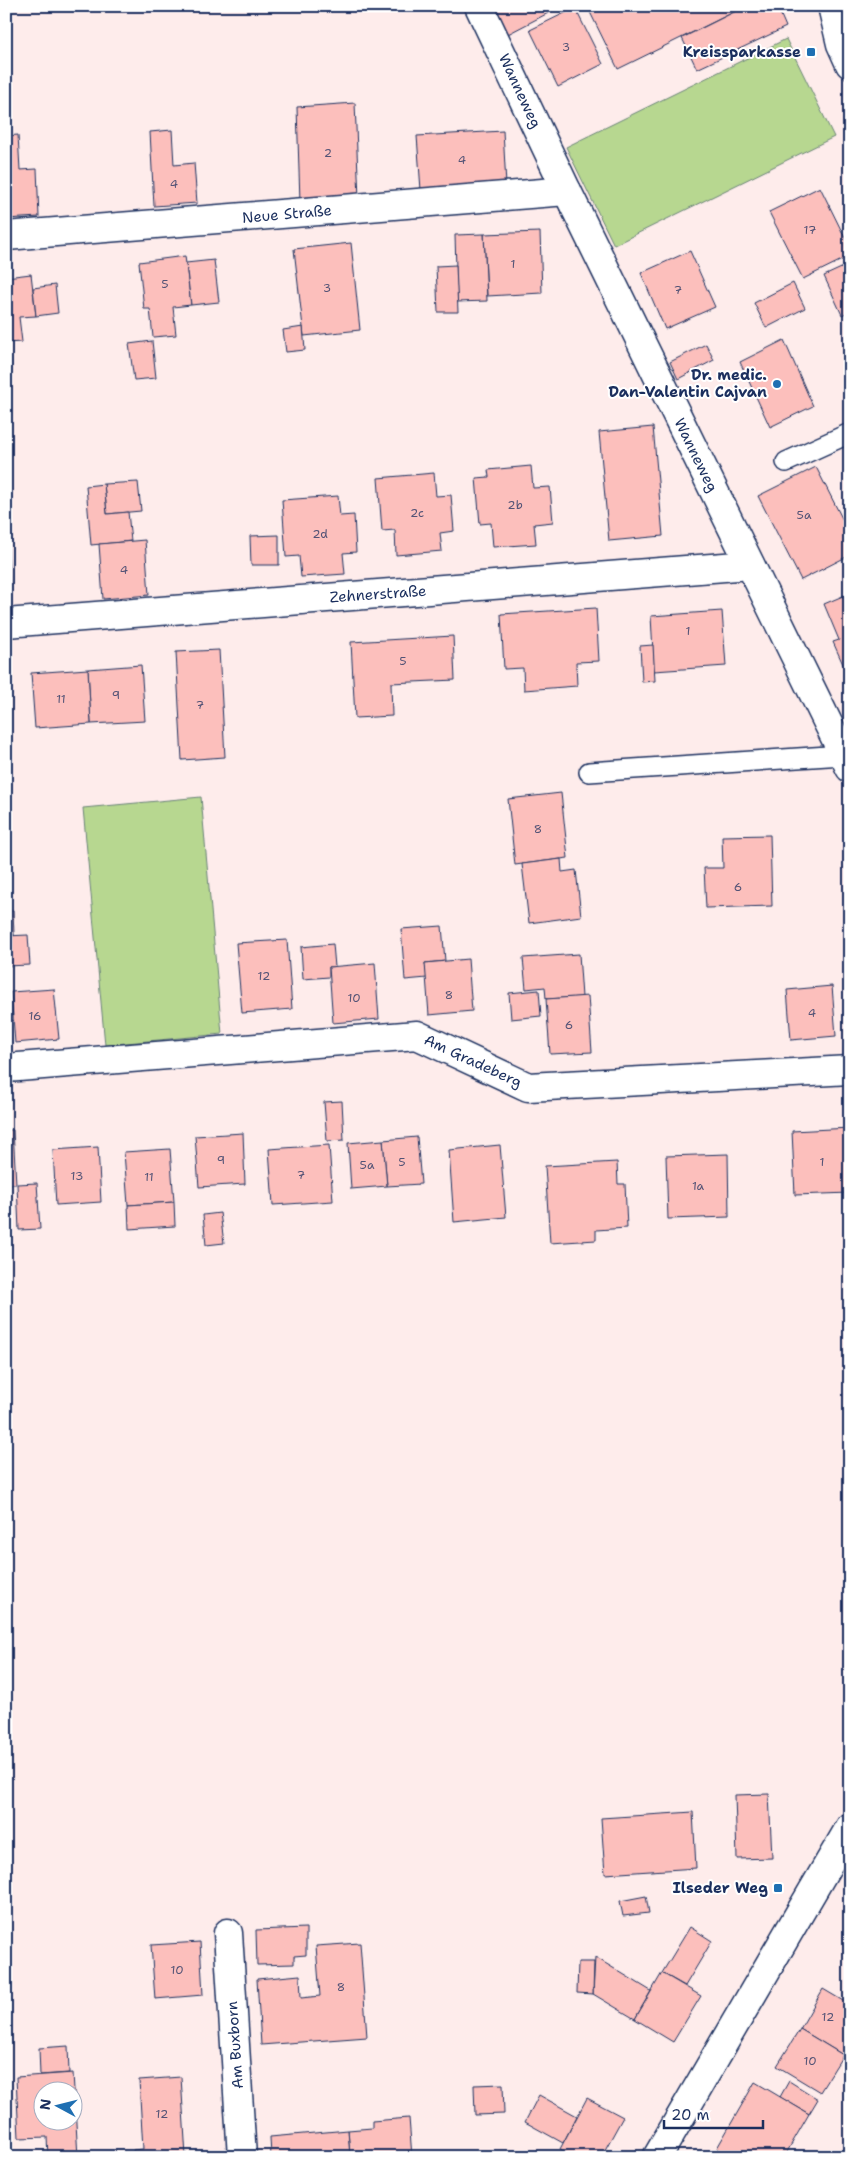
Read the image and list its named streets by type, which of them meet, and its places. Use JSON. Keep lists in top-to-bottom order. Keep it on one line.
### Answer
{"streets":{"street":["Wanneweg","Neue Straße","Zehnerstraße","Am Gradeberg","Am Buxborn"]},"crossings":[["Wanneweg","Neue Straße"],["Wanneweg","Zehnerstraße"]],"places":{"transit":["Kreissparkasse","Ilseder Weg"],"other":["Dr. medic. Dan-Valentin Cajvan"]},"house_numbers":["3","2","4","4","17","1","5","3","7","2b","2c","5a","2d","4","1","5","9","11","7","8","6","12","8","10","4","16","6","9","5","1","5a","7","13","11","1a","10","8","12","10","12"],"scale_bar":"20 m","north":"left"}
